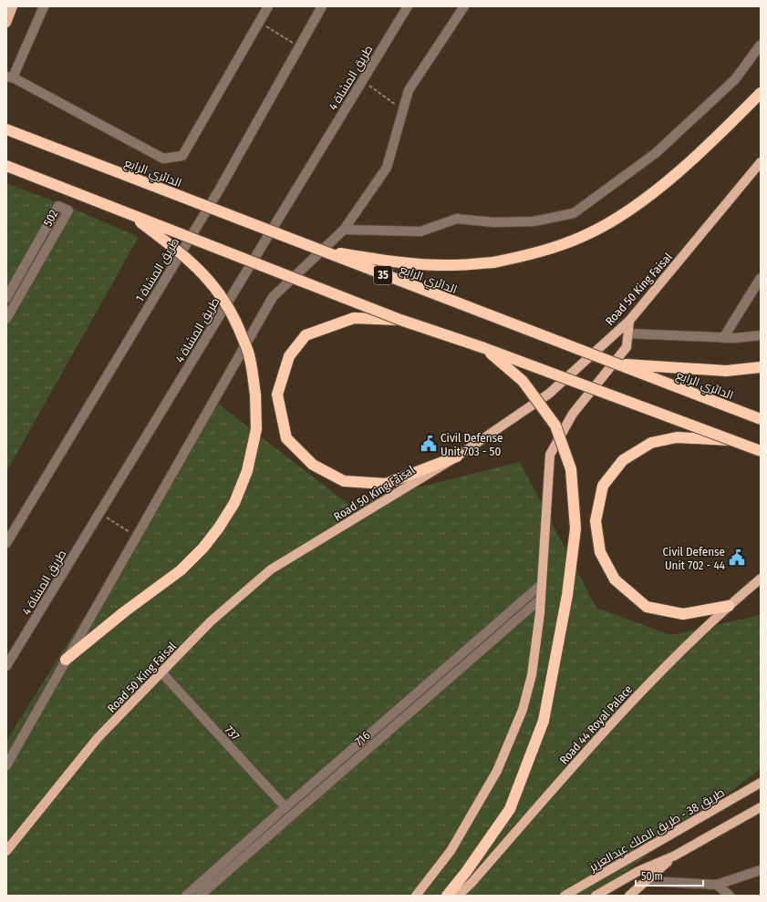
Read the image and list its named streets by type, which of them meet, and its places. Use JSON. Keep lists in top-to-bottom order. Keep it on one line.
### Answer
{"streets":{"highway":["الدائري الرابع","35"],"main road":["Road 50 King Faisal","Road 44 Royal Palace","طريق 38 - طريق الملك عبدالعزيز"],"street":["طريق المشاة 4","502","طريق المشاة 1","737","716"]},"crossings":[["Road 50 King Faisal","737"]],"places":{"public building":["Civil Defense Unit 703 - 50","Civil Defense Unit 702 - 44"]},"scale_bar":"50 m"}
